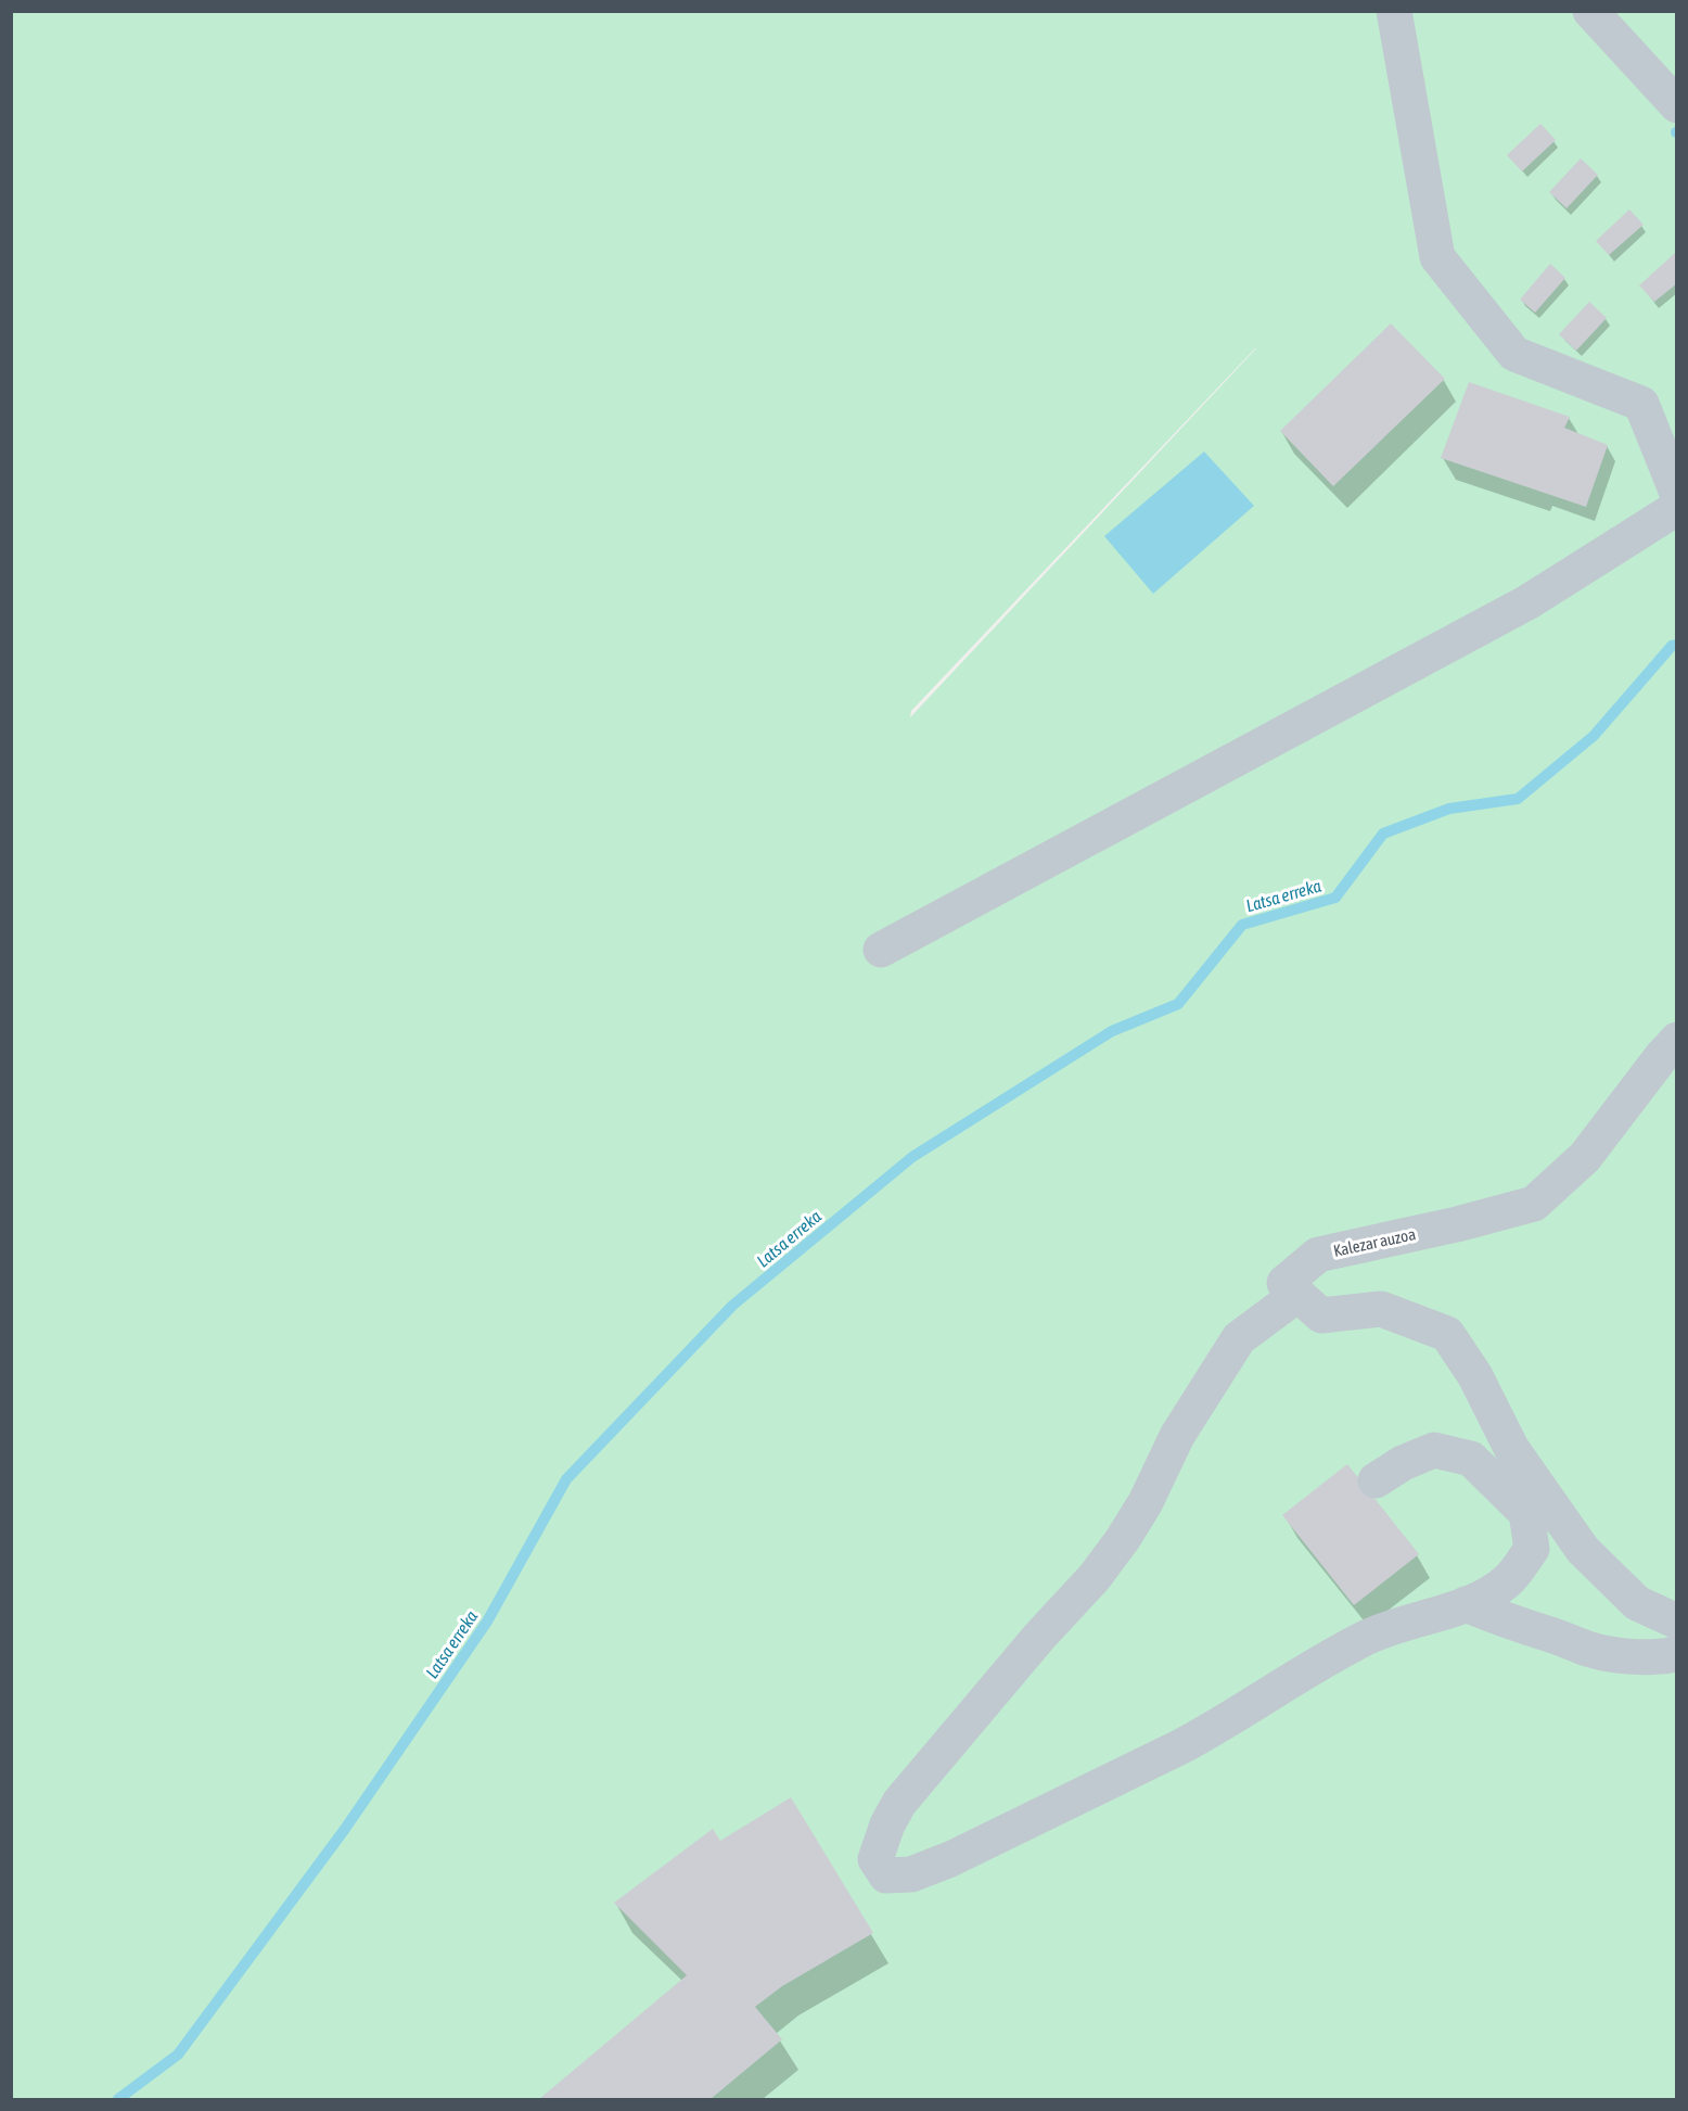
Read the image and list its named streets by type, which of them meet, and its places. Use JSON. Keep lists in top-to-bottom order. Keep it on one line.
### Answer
{"streets":{"street":["Kalezar auzoa"]},"water":["Latsa erreka"]}
